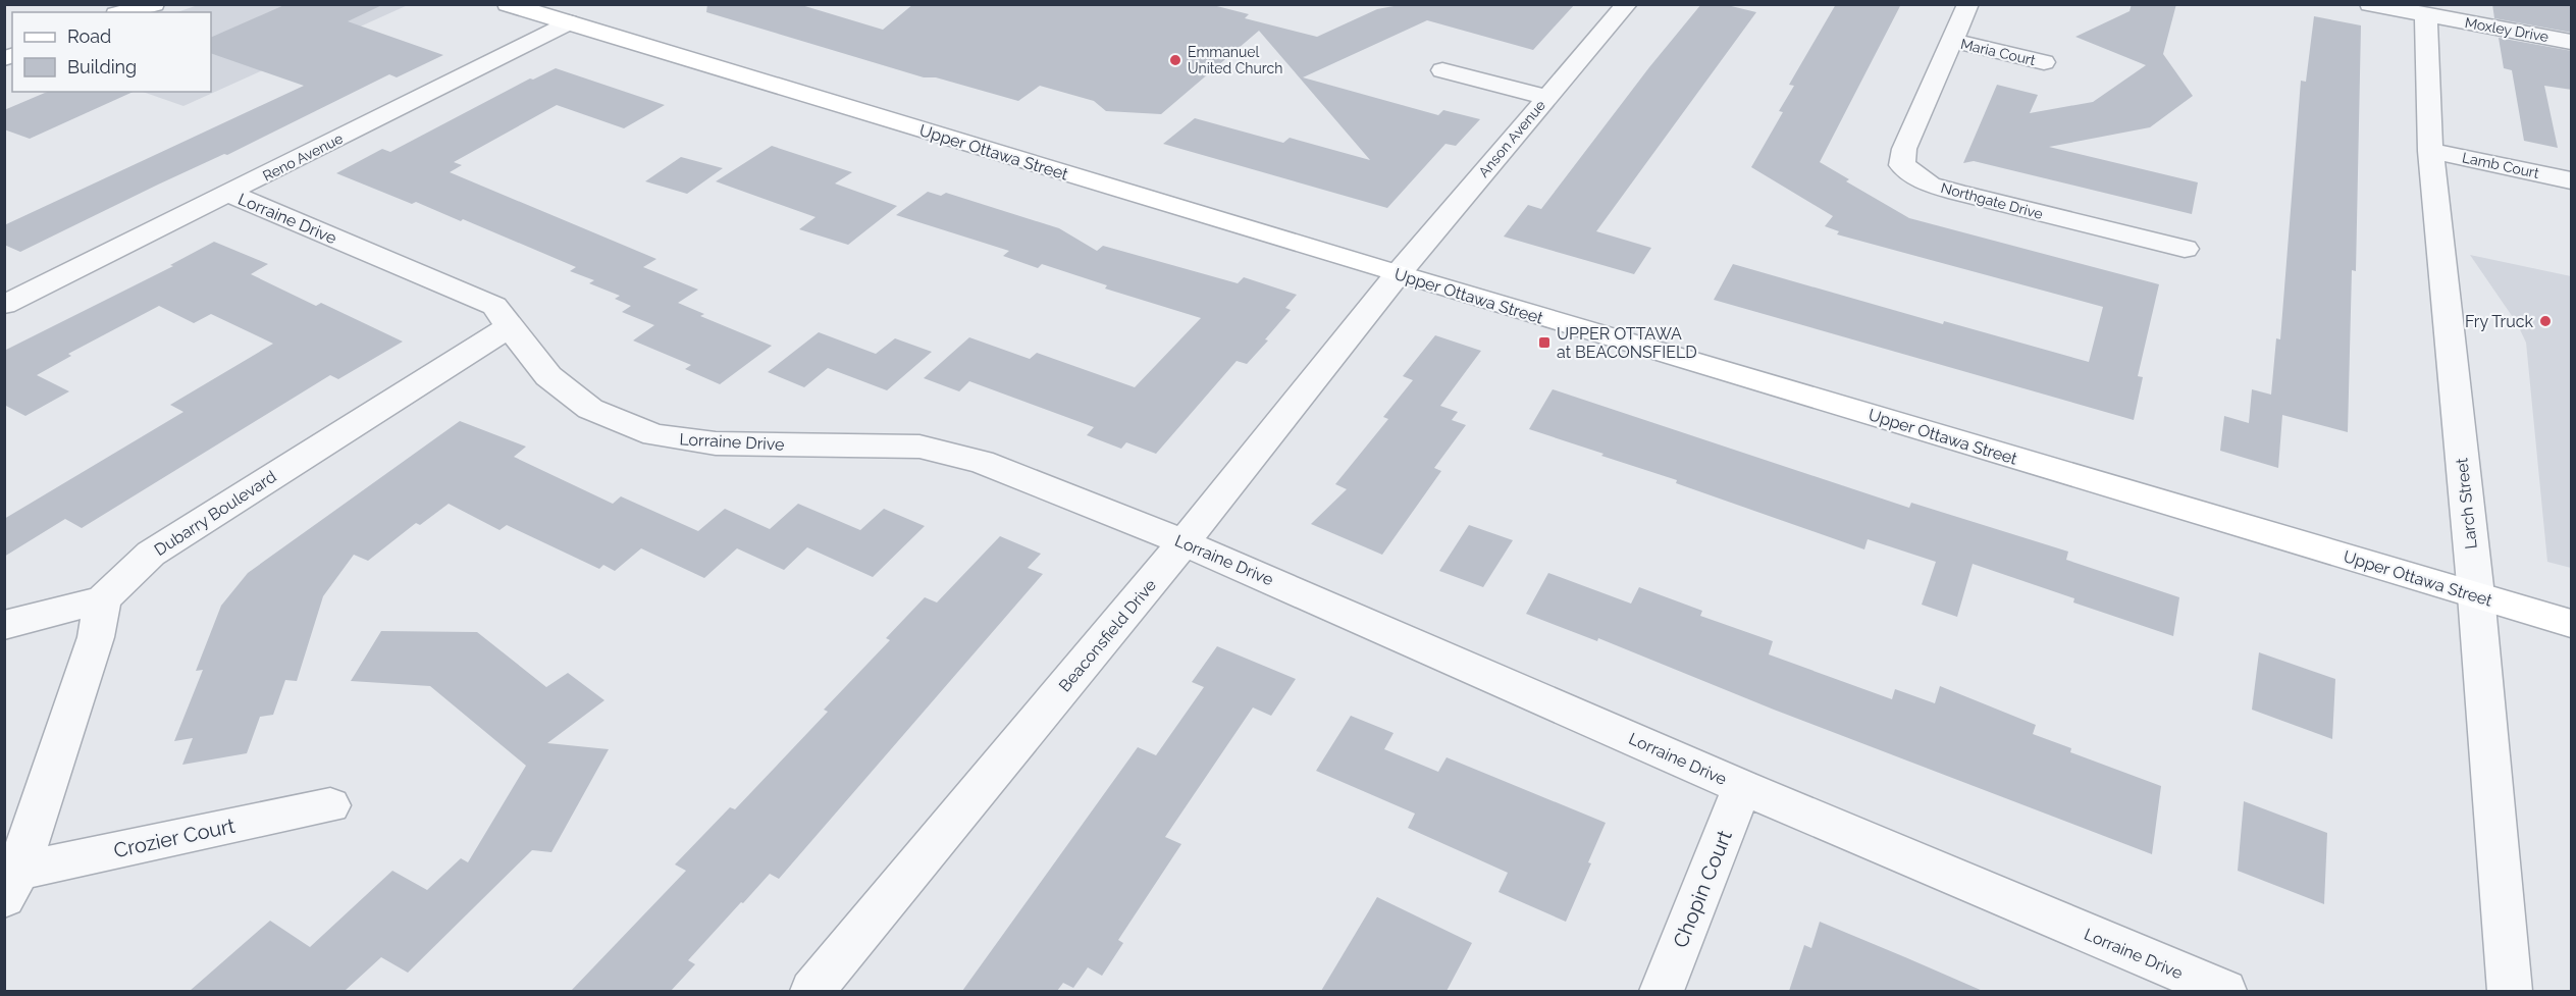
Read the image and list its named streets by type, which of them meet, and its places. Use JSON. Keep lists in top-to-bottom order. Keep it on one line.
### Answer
{"streets":{"main road":["Upper Ottawa Street"],"street":["Moxley Drive","Maria Court","Anson Avenue","Reno Avenue","Lamb Court","Northgate Drive","Lorraine Drive","Larch Street","Dubarry Boulevard","Beaconsfield Drive","Crozier Court","Chopin Court"]},"crossings":[["Moxley Drive","Larch Street"],["Maria Court","Northgate Drive"],["Anson Avenue","Upper Ottawa Street"],["Anson Avenue","Beaconsfield Drive"],["Upper Ottawa Street","Reno Avenue"],["Upper Ottawa Street","Larch Street"],["Upper Ottawa Street","Beaconsfield Drive"],["Reno Avenue","Lorraine Drive"],["Lamb Court","Larch Street"],["Lorraine Drive","Dubarry Boulevard"],["Lorraine Drive","Beaconsfield Drive"],["Lorraine Drive","Chopin Court"]],"places":{"other":["Emmanuel United Church","Fry Truck"],"transit":["UPPER OTTAWA at BEACONSFIELD"]},"legend":["Road","Building"]}
